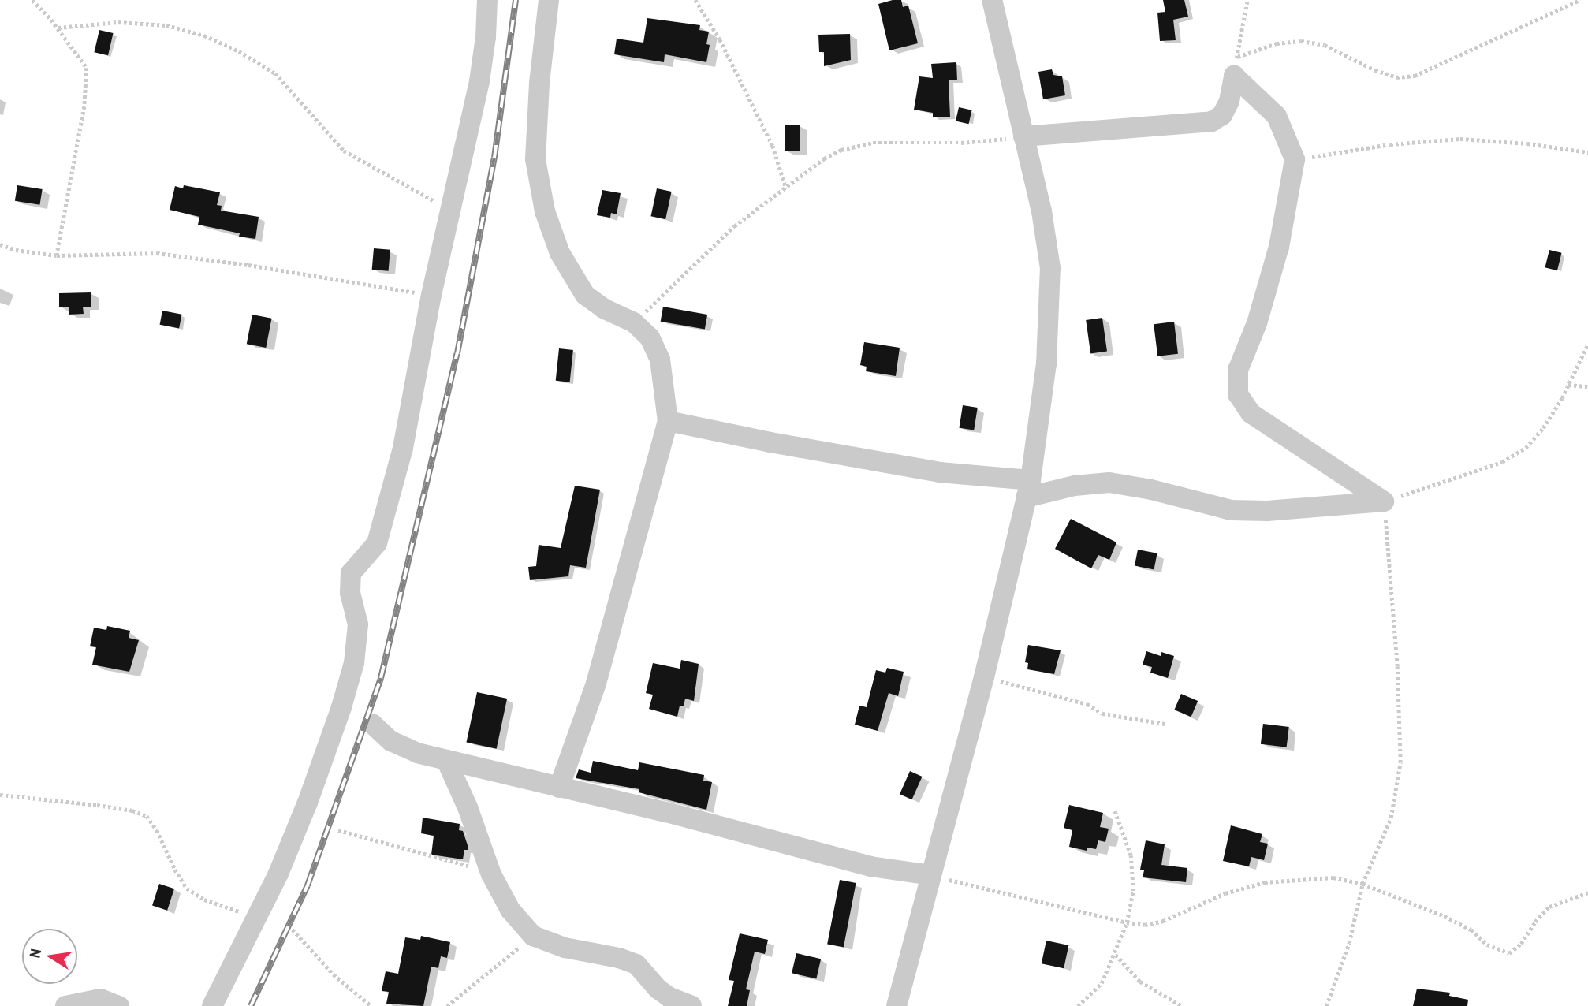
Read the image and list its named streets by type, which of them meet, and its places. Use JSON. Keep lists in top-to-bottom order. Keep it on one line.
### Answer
{"north":"left"}
